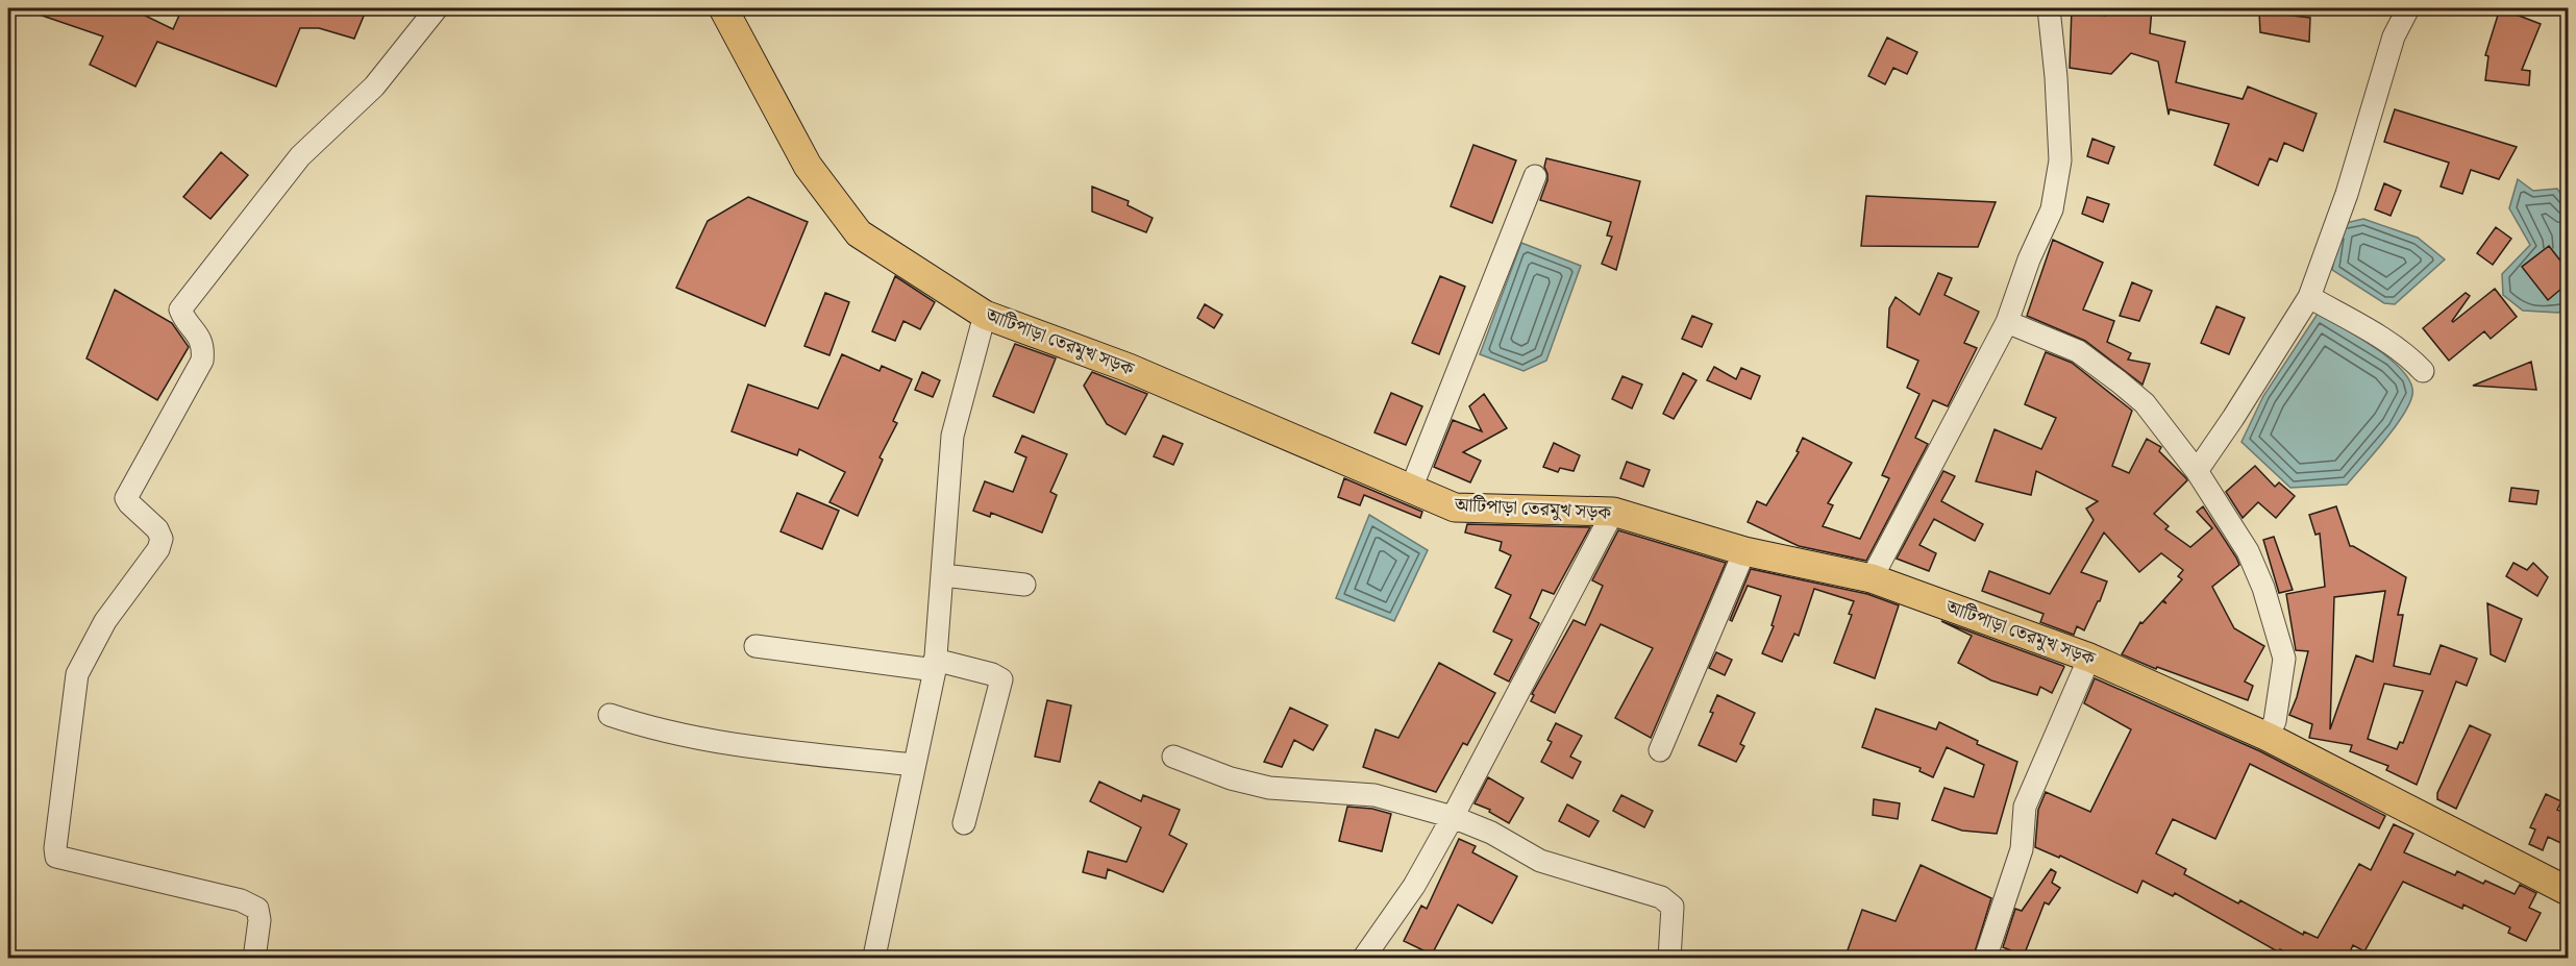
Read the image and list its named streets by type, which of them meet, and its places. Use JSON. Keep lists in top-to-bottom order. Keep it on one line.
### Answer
{"streets":{"main road":["আটিপাড়া তেরমুখ সড়ক"]}}
